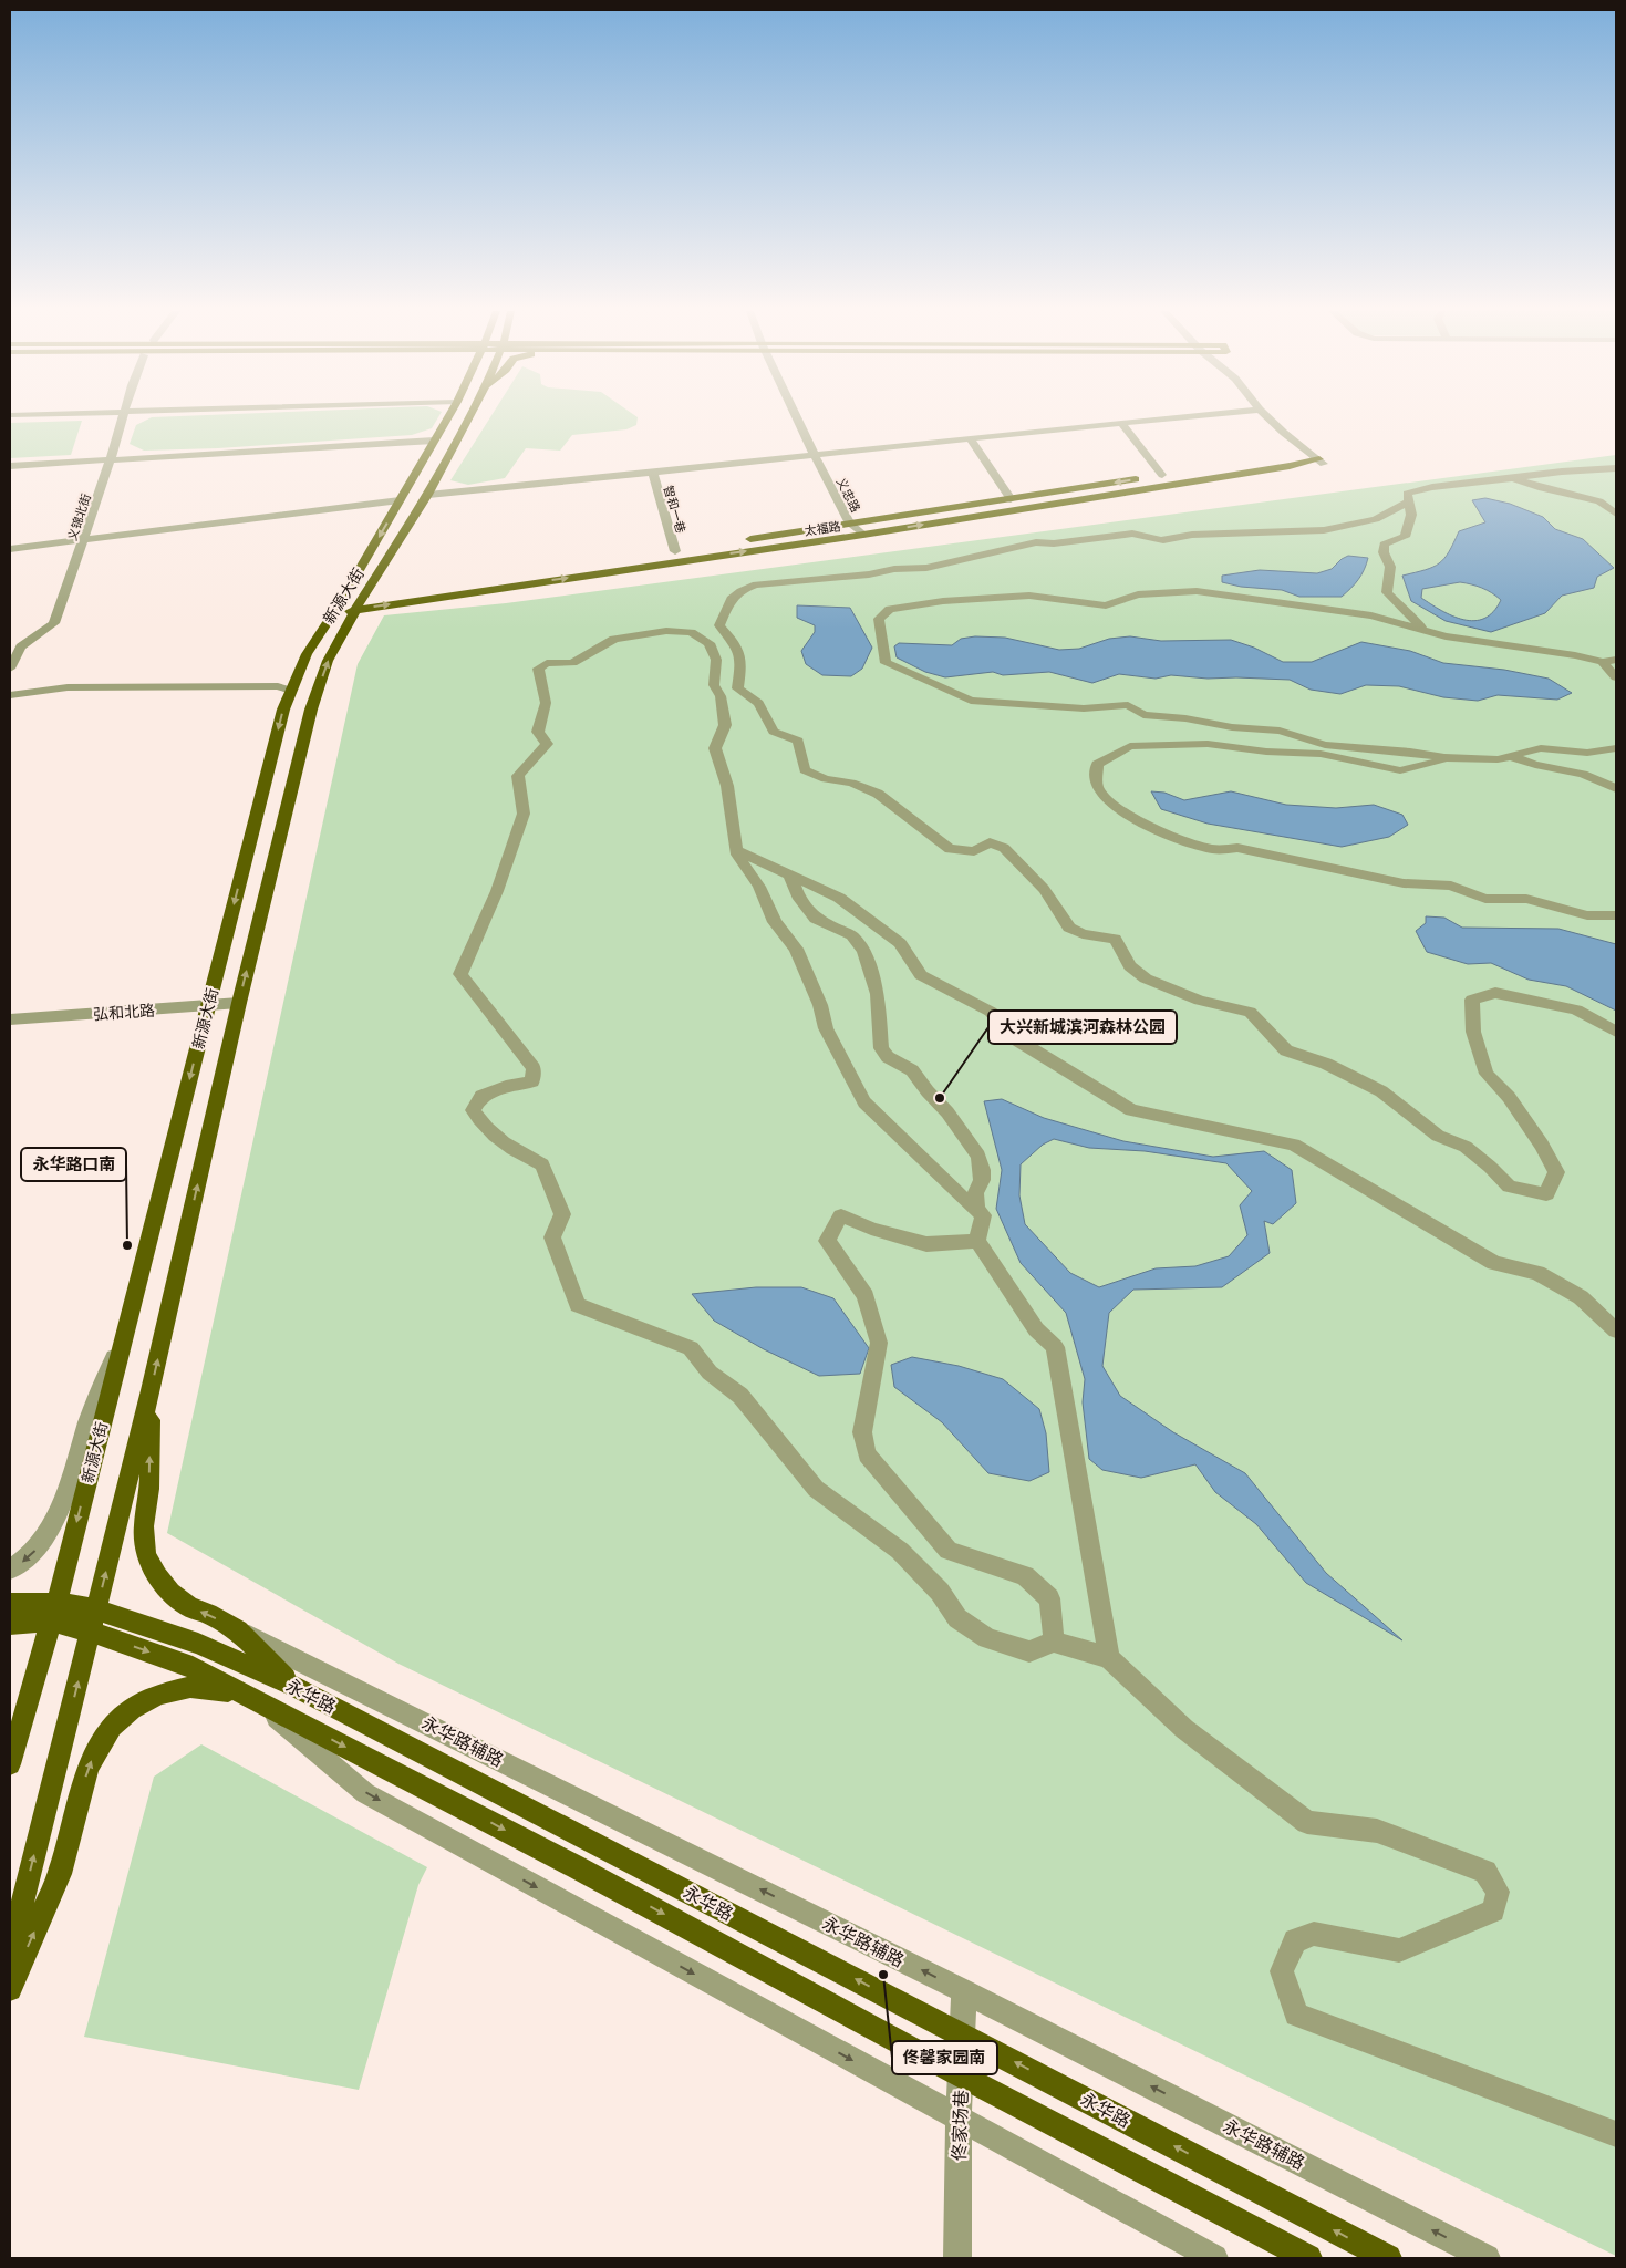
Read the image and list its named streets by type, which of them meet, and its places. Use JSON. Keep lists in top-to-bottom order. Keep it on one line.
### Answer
{"streets":{"main road":["太福路","新源大街","永华路"],"street":["义忠路","智和一巷","义锦北街","弘和北路","永华路辅路","佟家场巷"]},"crossings":[["义忠路","太福路"],["太福路","新源大街"],["新源大街","弘和北路"],["新源大街","永华路"],["永华路","佟家场巷"],["永华路辅路","佟家场巷"]],"places":["大兴新城滨河森林公园","永华路口南","佟馨家园南"]}
